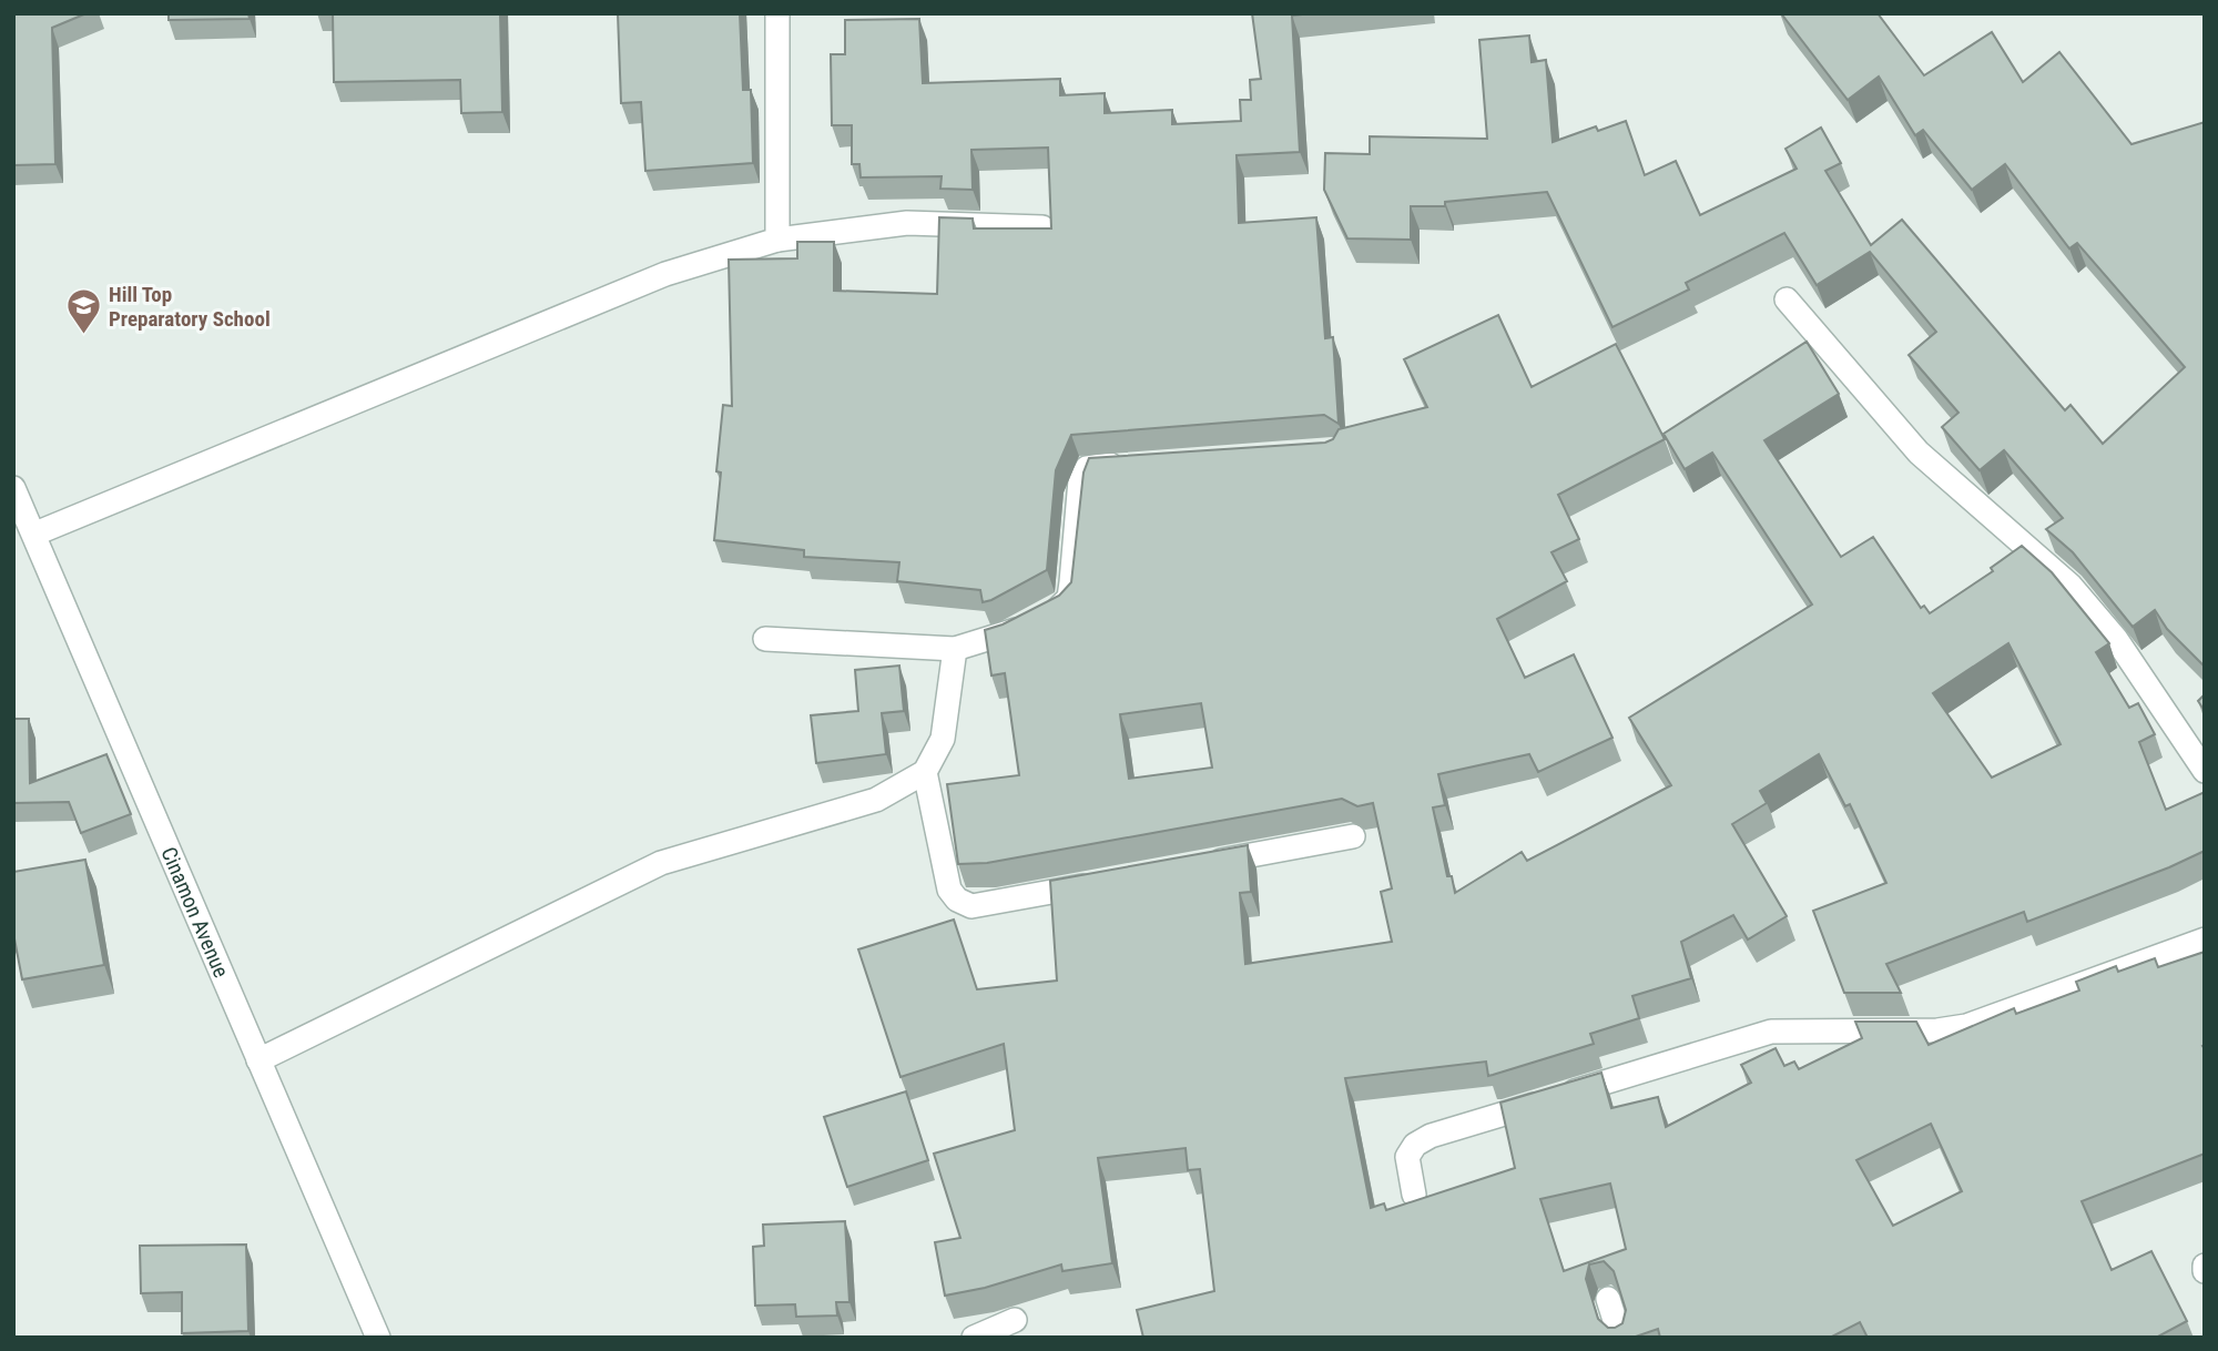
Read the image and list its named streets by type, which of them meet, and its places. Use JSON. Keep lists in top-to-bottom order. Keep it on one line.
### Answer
{"streets":{"street":["Cinamon Avenue"]},"places":{"school or university":["Hill Top Preparatory School"]}}
